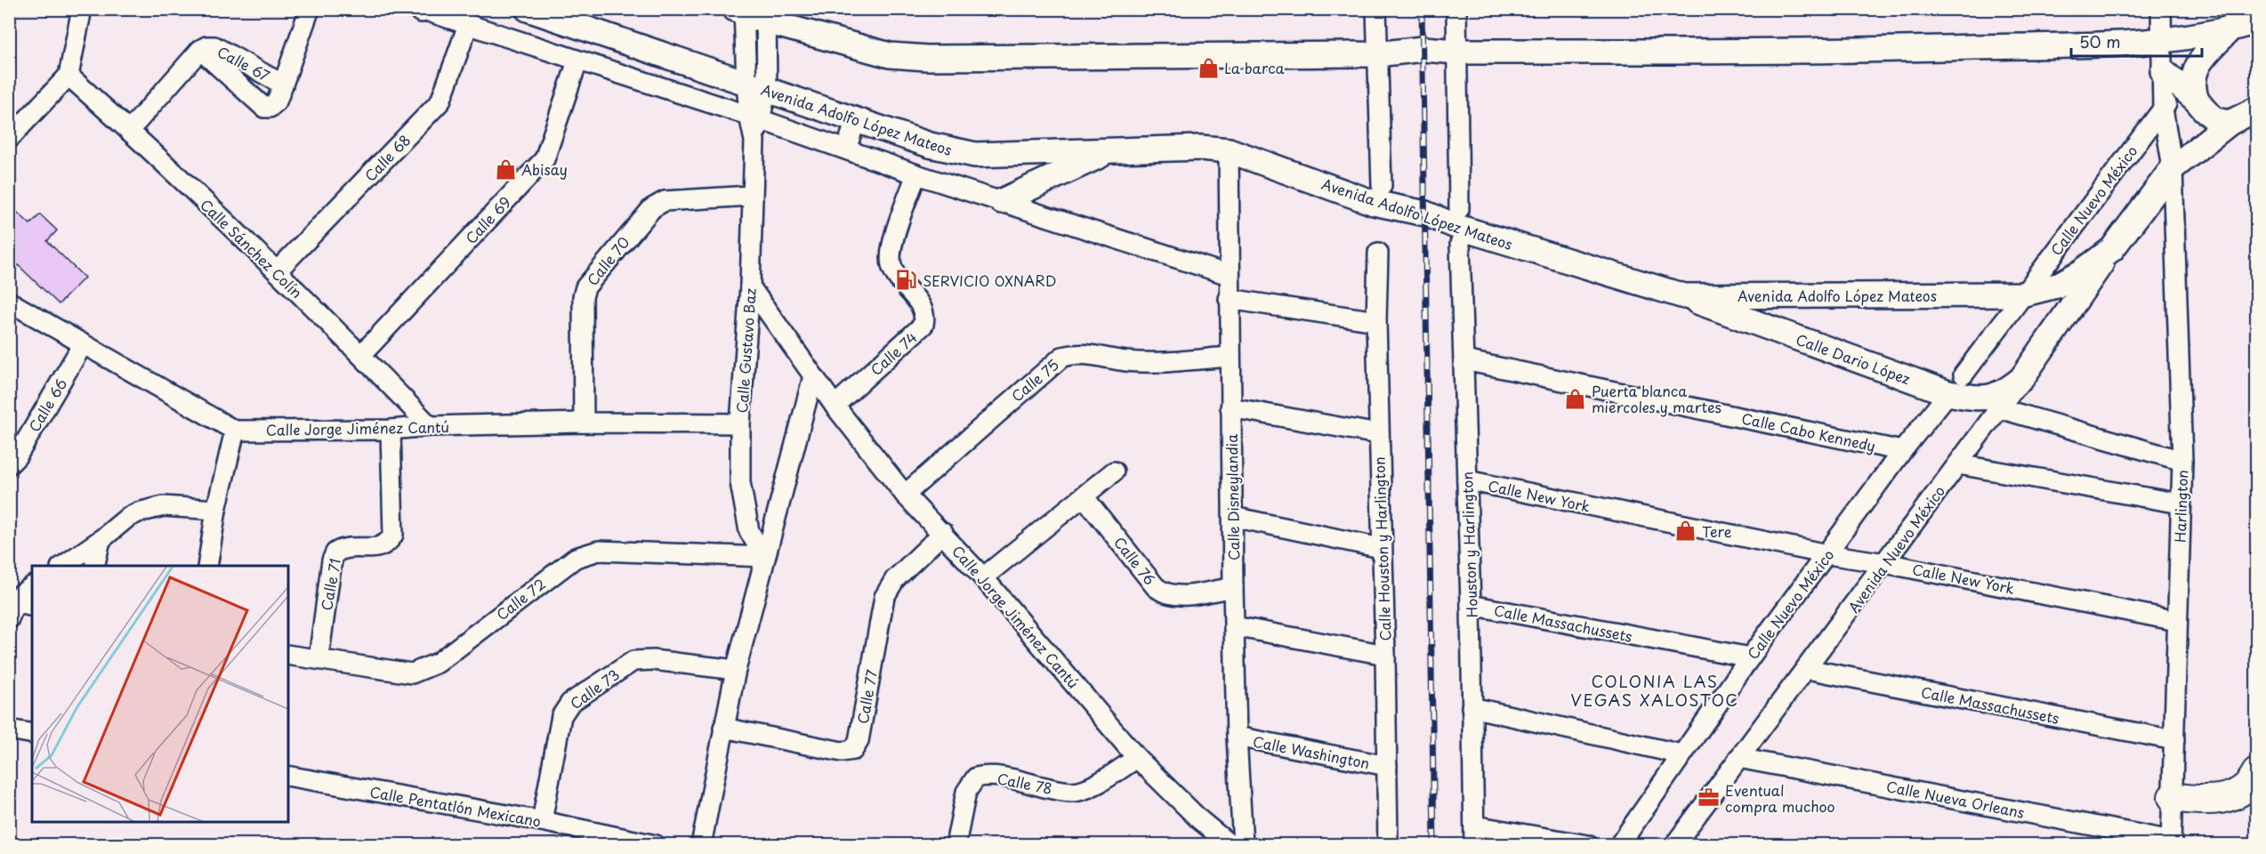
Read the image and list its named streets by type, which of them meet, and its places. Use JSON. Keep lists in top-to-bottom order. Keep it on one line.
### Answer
{"streets":{"main road":["Avenida Adolfo López Mateos","Calle Nuevo México","Calle Dario López","Avenida Nuevo México"],"street":["Calle 67","Calle 68","Calle 69","Calle Sánchez Colín","Calle 70","Calle Gustavo Baz","Calle 74","Calle 75","Calle 66","Calle Jorge Jiménez Cantú","Calle Cabo Kennedy","Calle New York","Calle Disneylandia","Harlington","Houston y Harlington","Calle Houston y Harlington","Calle 76","Calle 71","Calle 72","Calle Massachussets","Calle 73","Calle 77","Calle Washington","Calle 78","Calle Nueva Orleans","Calle Pentatlón Mexicano"]},"crossings":[["Calle 67","Calle Sánchez Colín"],["Avenida Adolfo López Mateos","Calle Nuevo México"],["Avenida Adolfo López Mateos","Calle Gustavo Baz"],["Avenida Adolfo López Mateos","Calle Dario López"],["Avenida Adolfo López Mateos","Calle Disneylandia"],["Avenida Adolfo López Mateos","Harlington"],["Avenida Adolfo López Mateos","Avenida Nuevo México"],["Calle 68","Calle Sánchez Colín"],["Calle Nuevo México","Calle Dario López"],["Calle Nuevo México","Calle Cabo Kennedy"],["Calle Nuevo México","Calle New York"],["Calle Nuevo México","Harlington"],["Calle Nuevo México","Calle Massachussets"],["Calle 69","Calle Sánchez Colín"],["Calle Sánchez Colín","Calle Jorge Jiménez Cantú"],["Calle 70","Calle Gustavo Baz"],["Calle 70","Calle Jorge Jiménez Cantú"],["Calle Gustavo Baz","Calle Jorge Jiménez Cantú"],["Calle Gustavo Baz","Calle 72"],["Calle 74","Calle Jorge Jiménez Cantú"],["Calle Dario López","Avenida Nuevo México"],["Calle 75","Calle Jorge Jiménez Cantú"],["Calle 75","Calle Disneylandia"],["Calle 66","Calle Jorge Jiménez Cantú"],["Calle Jorge Jiménez Cantú","Calle 71"],["Calle Jorge Jiménez Cantú","Calle 77"],["Calle Jorge Jiménez Cantú","Calle 78"],["Calle Cabo Kennedy","Houston y Harlington"],["Calle New York","Harlington"],["Calle New York","Houston y Harlington"],["Calle New York","Avenida Nuevo México"],["Calle Disneylandia","Calle 76"],["Calle Disneylandia","Calle Washington"],["Harlington","Calle Massachussets"],["Harlington","Calle Nueva Orleans"],["Houston y Harlington","Calle Massachussets"],["Calle Houston y Harlington","Calle Washington"],["Avenida Nuevo México","Calle Massachussets"],["Avenida Nuevo México","Calle Nueva Orleans"],["Calle 71","Calle 72"],["Calle 73","Calle Pentatlón Mexicano"]],"districts":["COLONIA LAS VEGAS XALOSTOC"],"places":{"shop":["La barca","Abisay","Puerta blanca miercoles y martes","Tere"],"fuel station":["SERVICIO OXNARD"],"office":["Eventual compra muchoo"]},"scale_bar":"50 m"}
